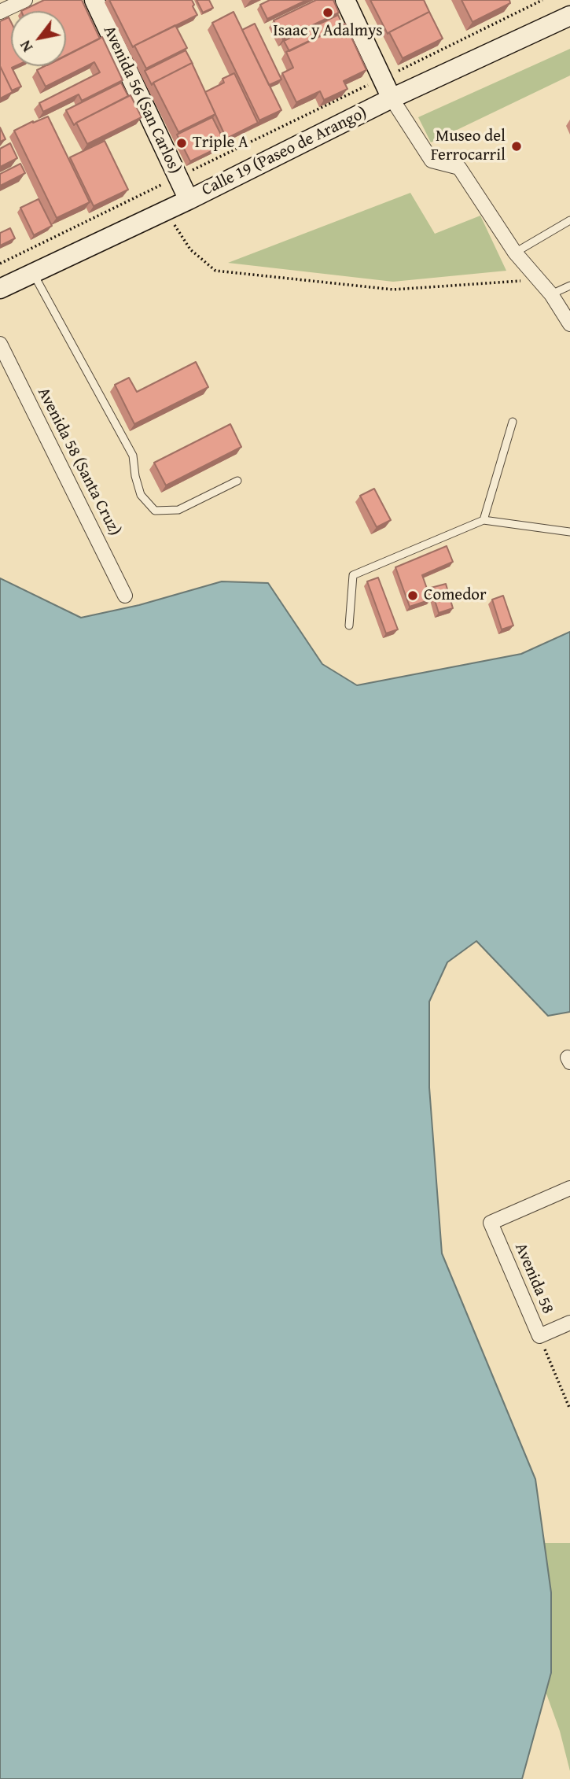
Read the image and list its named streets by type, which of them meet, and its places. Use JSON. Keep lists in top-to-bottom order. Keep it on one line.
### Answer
{"streets":{"main road":["Avenida 56 (San Carlos)","Calle 19 (Paseo de Arango)"],"street":["Avenida 58 (Santa Cruz)","Avenida 58"]},"crossings":[["Avenida 56 (San Carlos)","Calle 19 (Paseo de Arango)"]],"places":["Isaac y Adalmys","Triple A","Museo del Ferrocarril","Comedor"],"north":"bottom left"}
